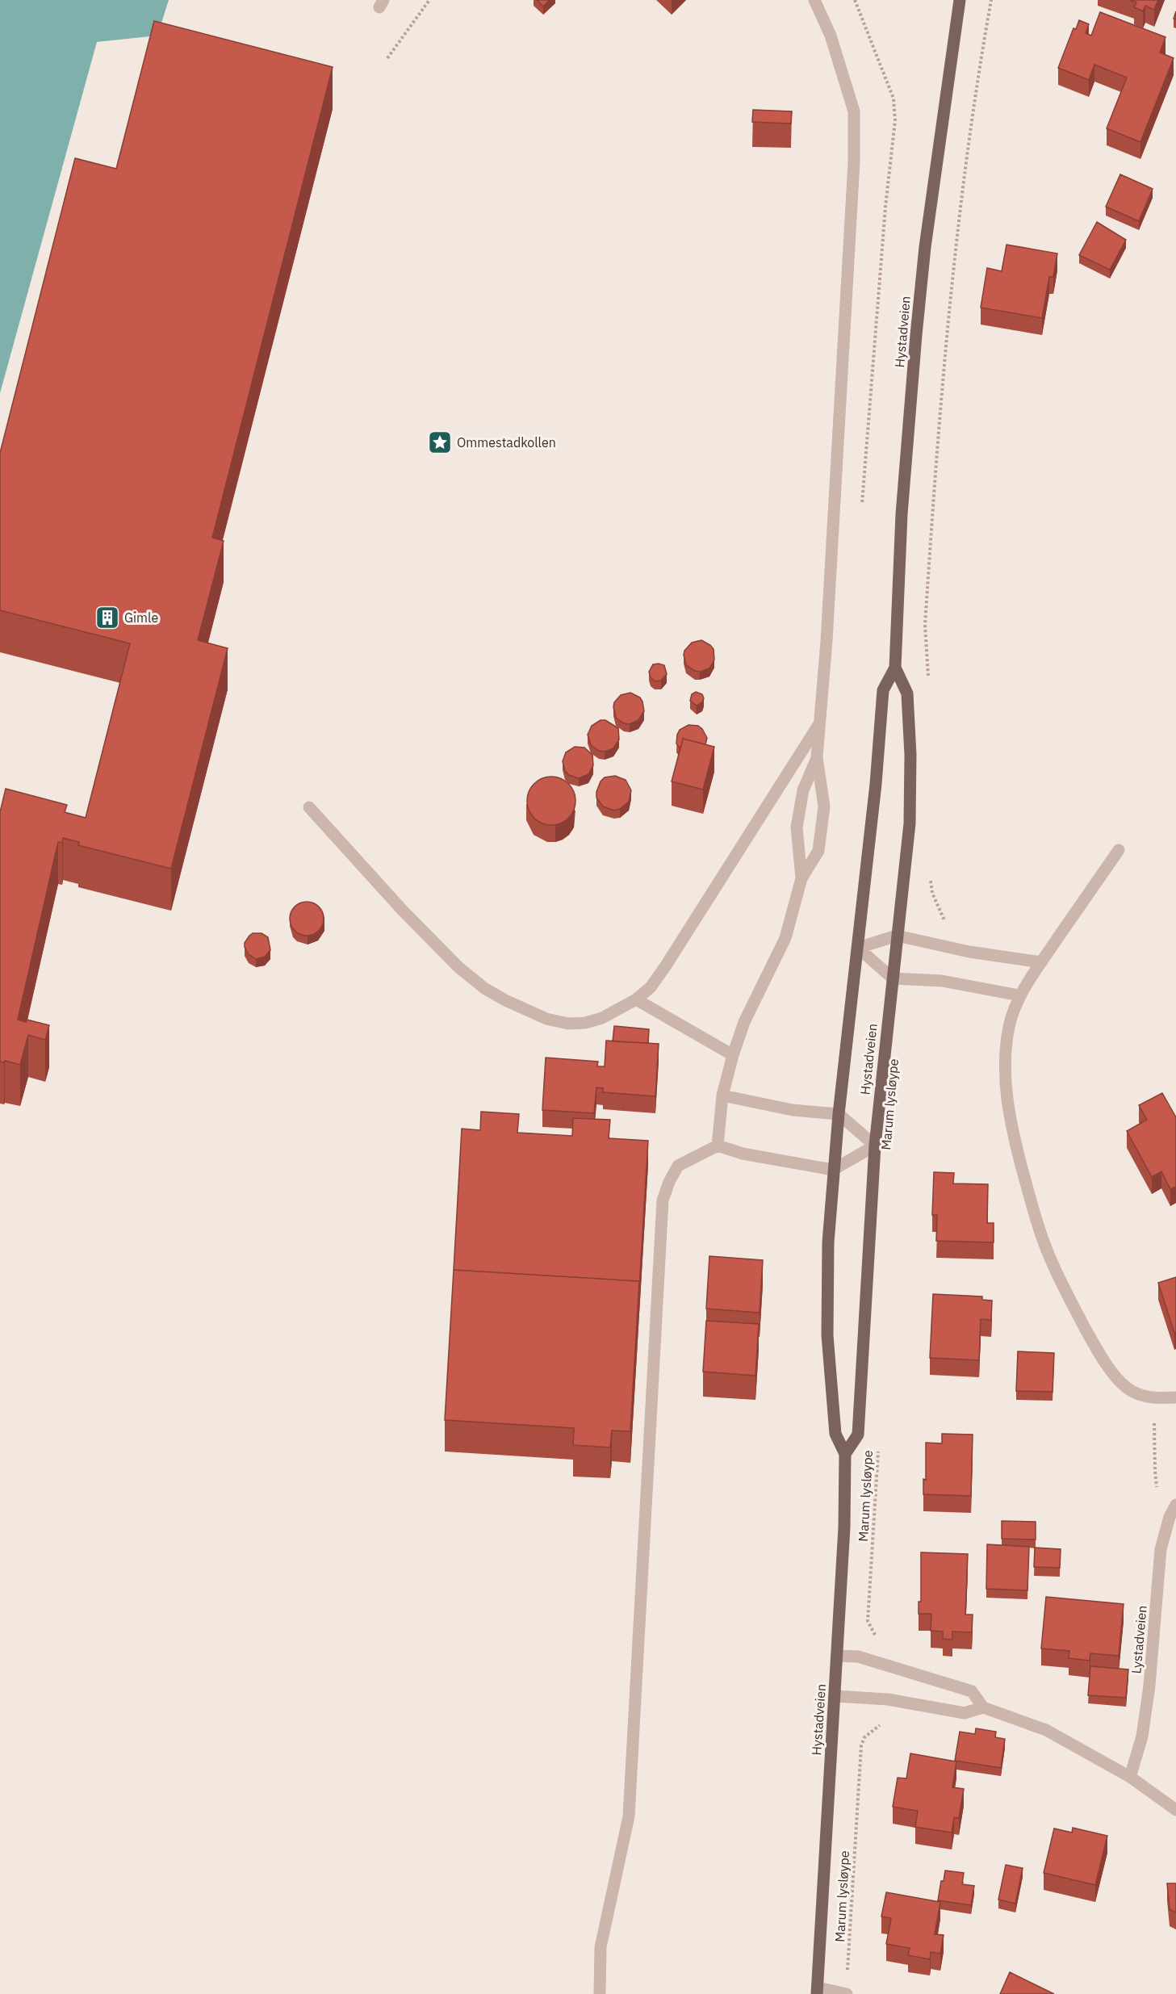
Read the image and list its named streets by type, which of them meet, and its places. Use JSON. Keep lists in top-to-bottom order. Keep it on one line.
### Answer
{"streets":{"main road":["Hystadveien"],"street":["Lystadveien"],"path":["Marum lysløype"]},"places":{"place":["Ommestadkollen"],"building":["Gimle"]}}
